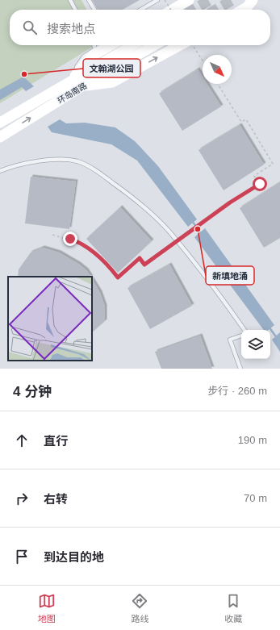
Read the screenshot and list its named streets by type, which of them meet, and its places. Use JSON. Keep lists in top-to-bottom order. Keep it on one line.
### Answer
{"streets":{"main road":["环岛南路"]},"places":["文翰湖公园","新填地涌"],"north":"bottom right","page":{"search":"搜索地点","heading":["4 分钟","步行 · 260 m"],"list":[["直行","190 m"],["右转","70 m"],"到达目的地"],"nav":["地图","路线","收藏"]}}
